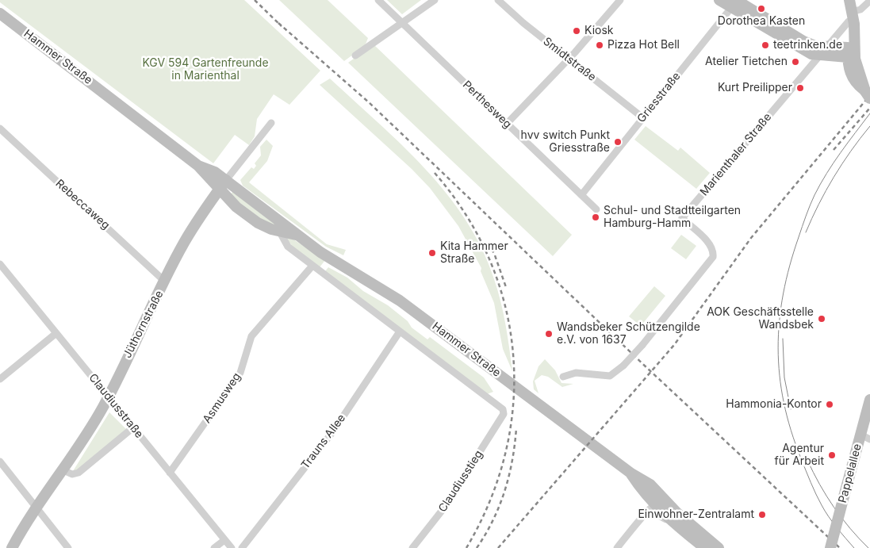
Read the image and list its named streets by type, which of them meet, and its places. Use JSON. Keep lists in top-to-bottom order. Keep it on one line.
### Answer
{"streets":{"main road":["Hammer Straße","Jüthornstraße","Pappelallee"],"street":["Smidtstraße","Griesstraße","Perthesweg","Marienthaler Straße","Rebeccaweg","Asmusweg","Claudiusstraße","Trauns Allee","Claudiusstieg"]},"crossings":[["Hammer Straße","Jüthornstraße"],["Smidtstraße","Griesstraße"],["Griesstraße","Perthesweg"],["Rebeccaweg","Jüthornstraße"],["Jüthornstraße","Claudiusstraße"],["Asmusweg","Claudiusstraße"],["Trauns Allee","Claudiusstieg"]],"parks":["KGV 594 Gartenfreunde in Marienthal"],"places":["Dorothea Kasten","Kiosk","Pizza Hot Bell","teetrinken.de","Atelier Tietchen","Kurt Preilipper","hvv switch Punkt Griesstraße","Schul- und Stadtteilgarten Hamburg-Hamm","Kita Hammer Straße","AOK Geschäftsstelle Wandsbek","Wandsbeker Schützengilde e.V. von 1637","Hammonia-Kontor","Agentur für Arbeit","Einwohner-Zentralamt"]}
